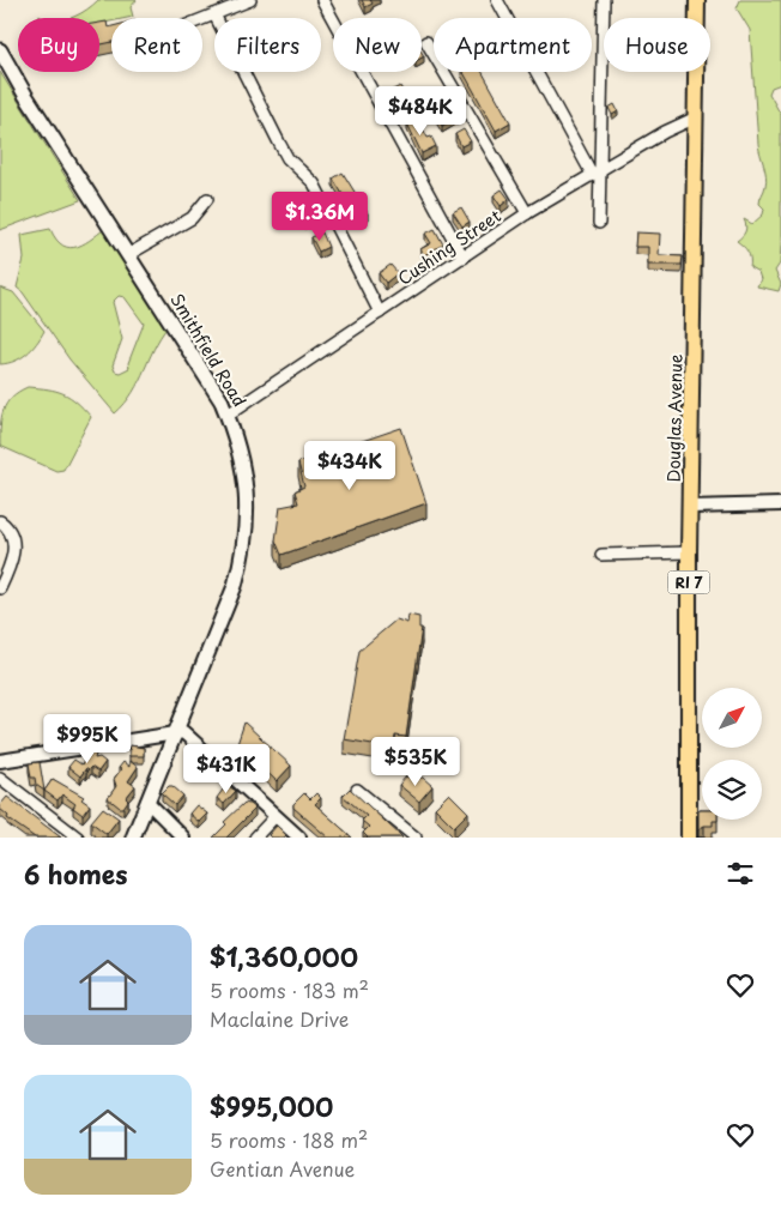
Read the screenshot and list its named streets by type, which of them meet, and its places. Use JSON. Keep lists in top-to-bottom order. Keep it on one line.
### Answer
{"streets":{"main road":["Smithfield Road","Douglas Avenue","RI 7"],"street":["Cushing Street"]},"crossings":[["Cushing Street","Smithfield Road"],["Cushing Street","Douglas Avenue"]],"north":"top right","page":{"chip":["Buy","Rent","Filters","New","Apartment","House"],"price":["$484K","$1.36M","$434K","$995K","$535K","$431K"],"heading":"6 homes","list":[{"name":"$1,360,000","note":"5 rooms · 183 m² · Maclaine Drive"},{"name":"$995,000","note":"5 rooms · 188 m² · Gentian Avenue"}]}}
